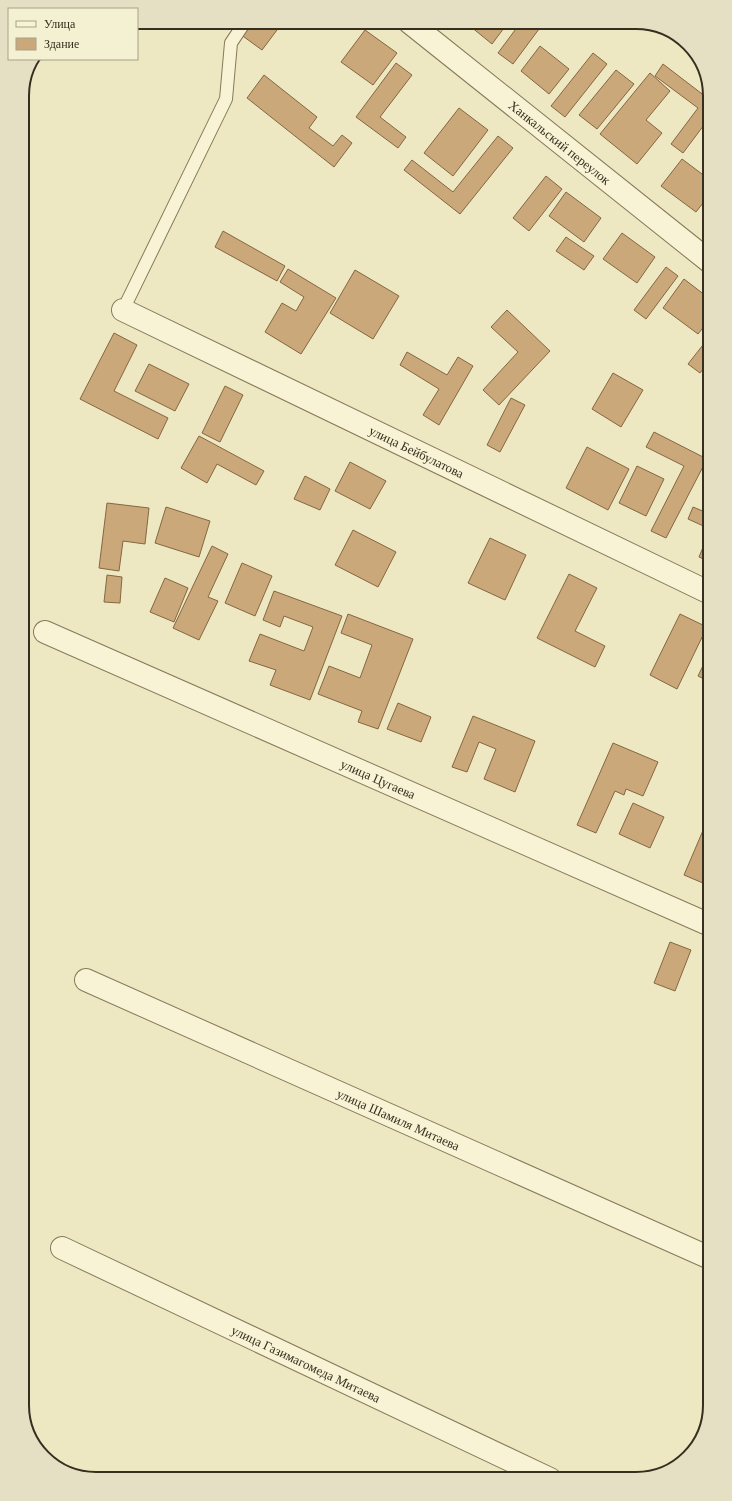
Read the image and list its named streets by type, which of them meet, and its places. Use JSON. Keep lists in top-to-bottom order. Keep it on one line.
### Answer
{"streets":{"street":["Ханкальский переулок","улица Бейбулатова","улица Цугаева","улица Шамиля Митаева","улица Газимагомеда Митаева"]},"legend":["Улица","Здание"]}
